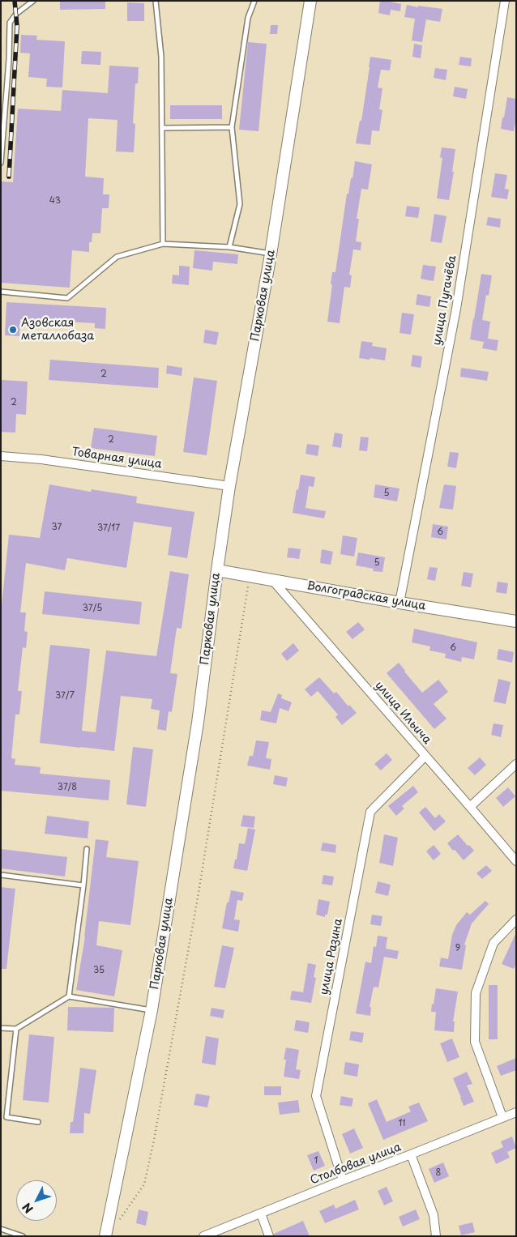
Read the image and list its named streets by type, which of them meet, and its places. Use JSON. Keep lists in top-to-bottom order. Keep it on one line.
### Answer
{"streets":{"main road":["Парковая улица","Волгоградская улица"],"street":["улица Пугачёва","Товарная улица","улица Ильича","улица Разина","Столбовая улица"]},"crossings":[["Парковая улица","Товарная улица"],["Парковая улица","Волгоградская улица"],["улица Пугачёва","Волгоградская улица"],["Волгоградская улица","улица Ильича"],["улица Ильича","улица Разина"],["улица Разина","Столбовая улица"]],"places":["Азовская металлобаза"],"house_numbers":["43","2","2","2","5","37","37/17","6","5","37/5","6","37/7","37/8","9","35","11","1","8"],"north":"bottom left"}
